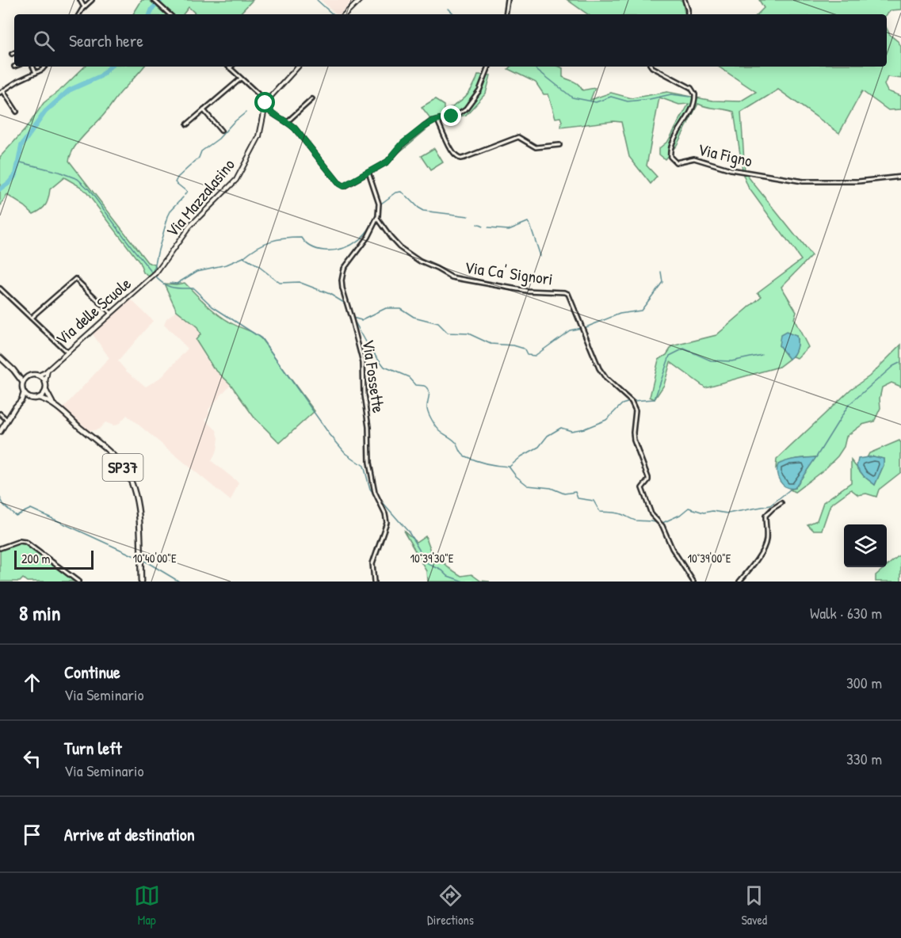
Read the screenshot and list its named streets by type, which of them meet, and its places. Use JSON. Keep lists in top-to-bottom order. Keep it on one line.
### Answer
{"streets":{"main road":["Via Mazzalasino","Via delle Scuole","SP37"],"street":["Via Figno","Via Ca' Signori","Via Fossette"]},"crossings":[["Via Mazzalasino","Via delle Scuole"],["Via Ca' Signori","Via Fossette"],["Via delle Scuole","SP37"]],"scale_bar":"200 m","page":{"search":"Search here","scale":"200 m","heading":["8 min","Walk · 630 m"],"list":[["Continue","Via Seminario","300 m"],["Turn left","Via Seminario","330 m"],"Arrive at destination"],"nav":["Map","Directions","Saved"]},"coordinates":["10°40'00\"E","10°39'30\"E","10°39'00\"E"]}
